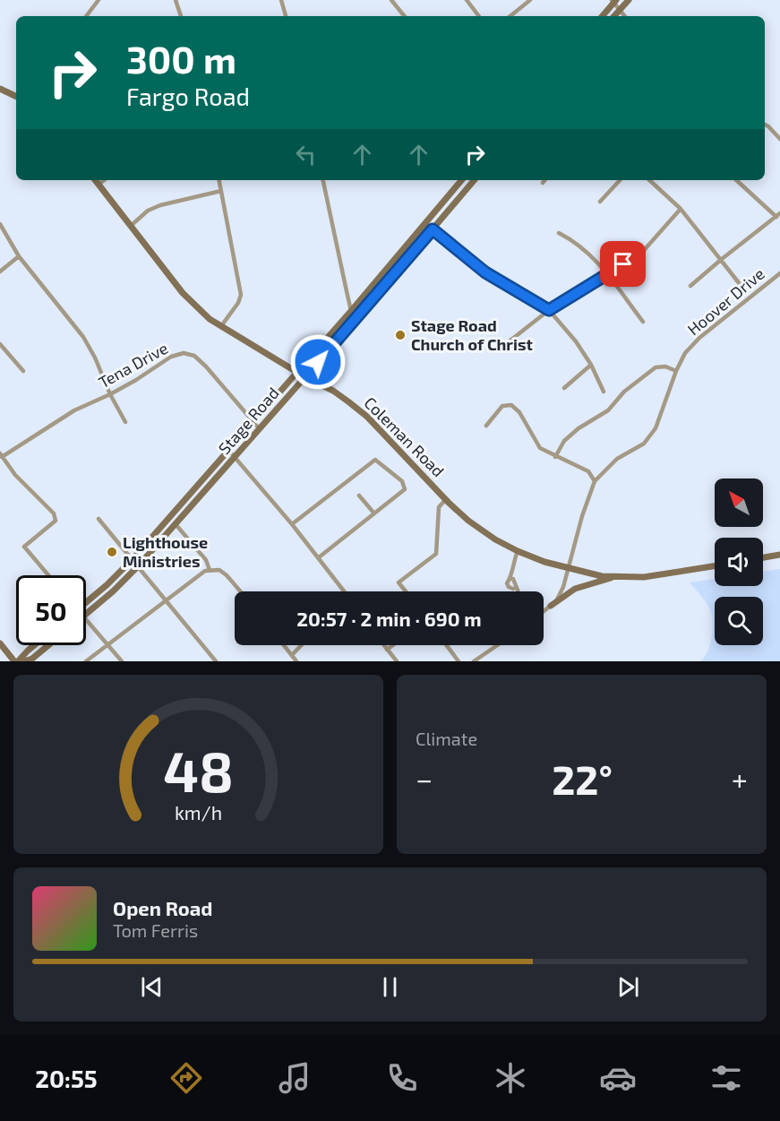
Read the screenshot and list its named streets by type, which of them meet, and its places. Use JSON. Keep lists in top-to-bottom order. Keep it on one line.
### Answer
{"streets":{"main road":["Stage Road","Coleman Road"],"street":["Hoover Drive","Tena Drive"]},"crossings":[["Hoover Drive","Coleman Road"],["Tena Drive","Stage Road"],["Stage Road","Coleman Road"]],"places":["Stage Road Church of Christ","Lighthouse Ministries"],"north":"top left","page":{"turn":["300 m","Fargo Road"],"limit":"50","trip":"20:57 · 2 min · 690 m","tile":"Climate","heat":["−","22°","+"],"song":["Open Road","Tom Ferris"],"tabs":"20:55","gauge":["48","km/h"]}}
